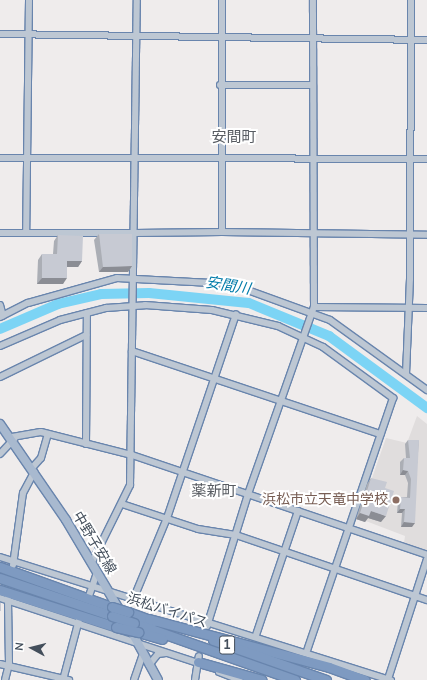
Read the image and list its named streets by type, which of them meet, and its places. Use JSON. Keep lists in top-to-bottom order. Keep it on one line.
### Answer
{"streets":{"highway":["浜松バイパス","1"],"main road":["中野子安線"]},"crossings":[["中野子安線","浜松バイパス"],["中野子安線","1"],["浜松バイパス","1"]],"districts":["安間町","薬新町"],"water":["安間川"],"places":["浜松市立天竜中学校"],"north":"left"}
